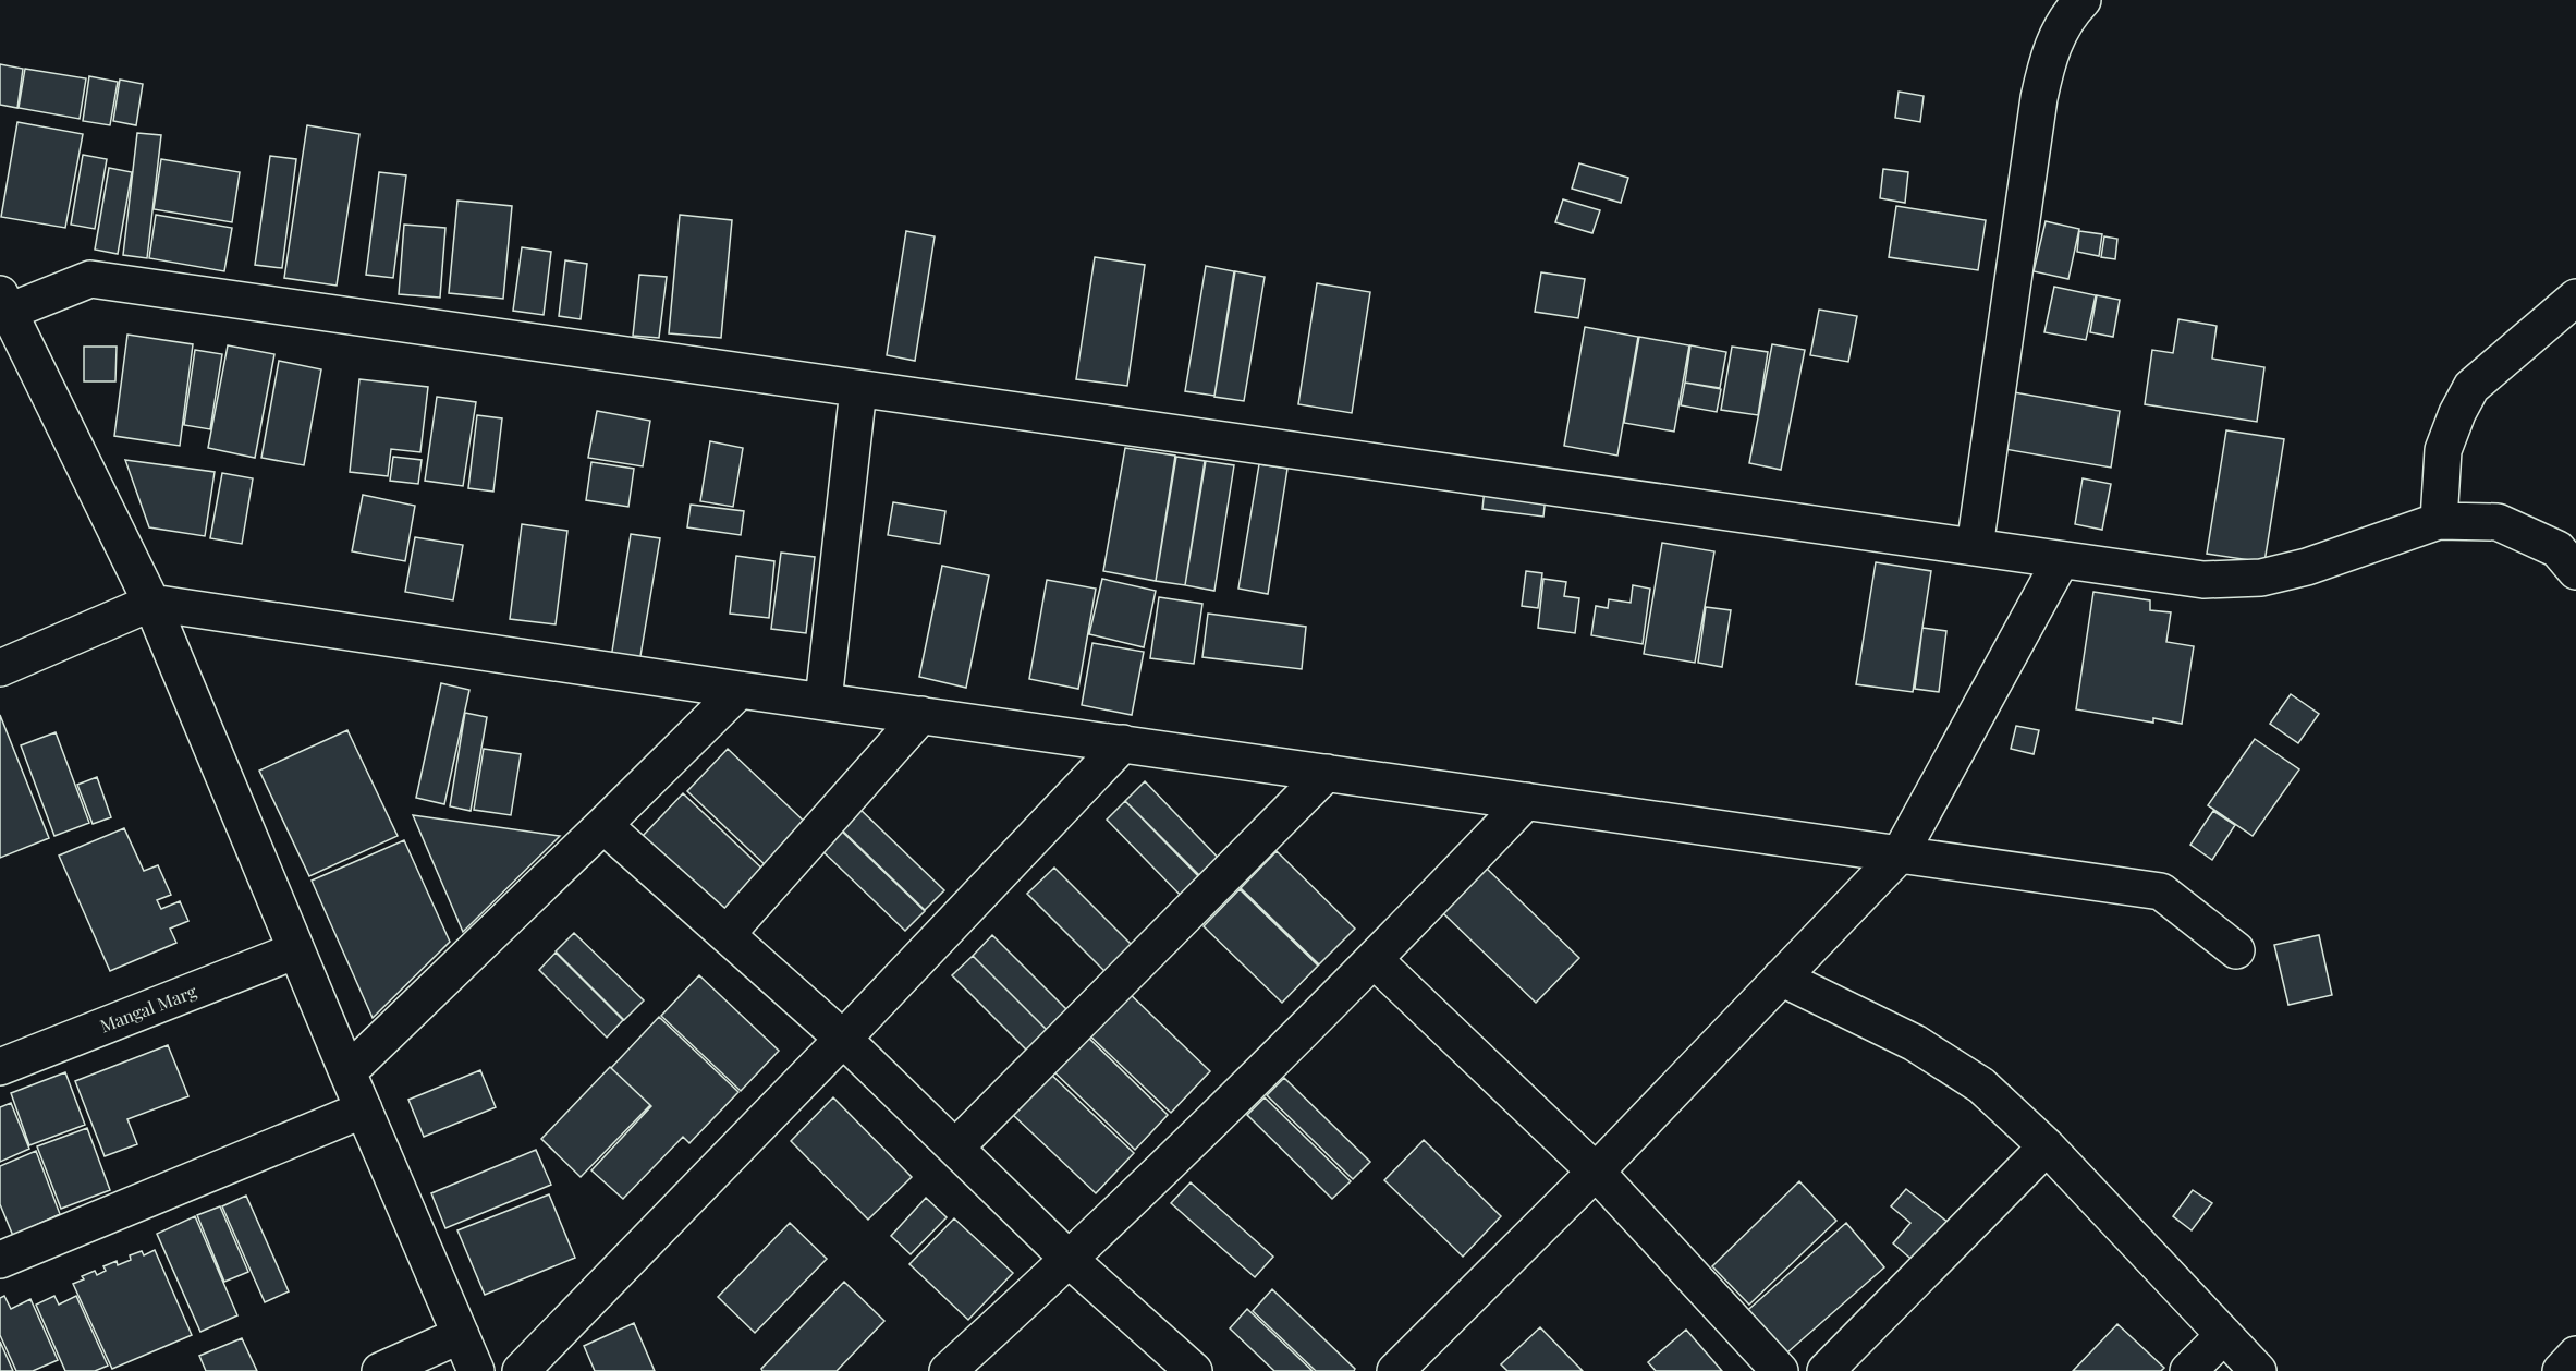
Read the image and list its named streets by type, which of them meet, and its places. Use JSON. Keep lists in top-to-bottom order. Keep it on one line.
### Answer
{"streets":{"street":["Mangal Marg"]}}
